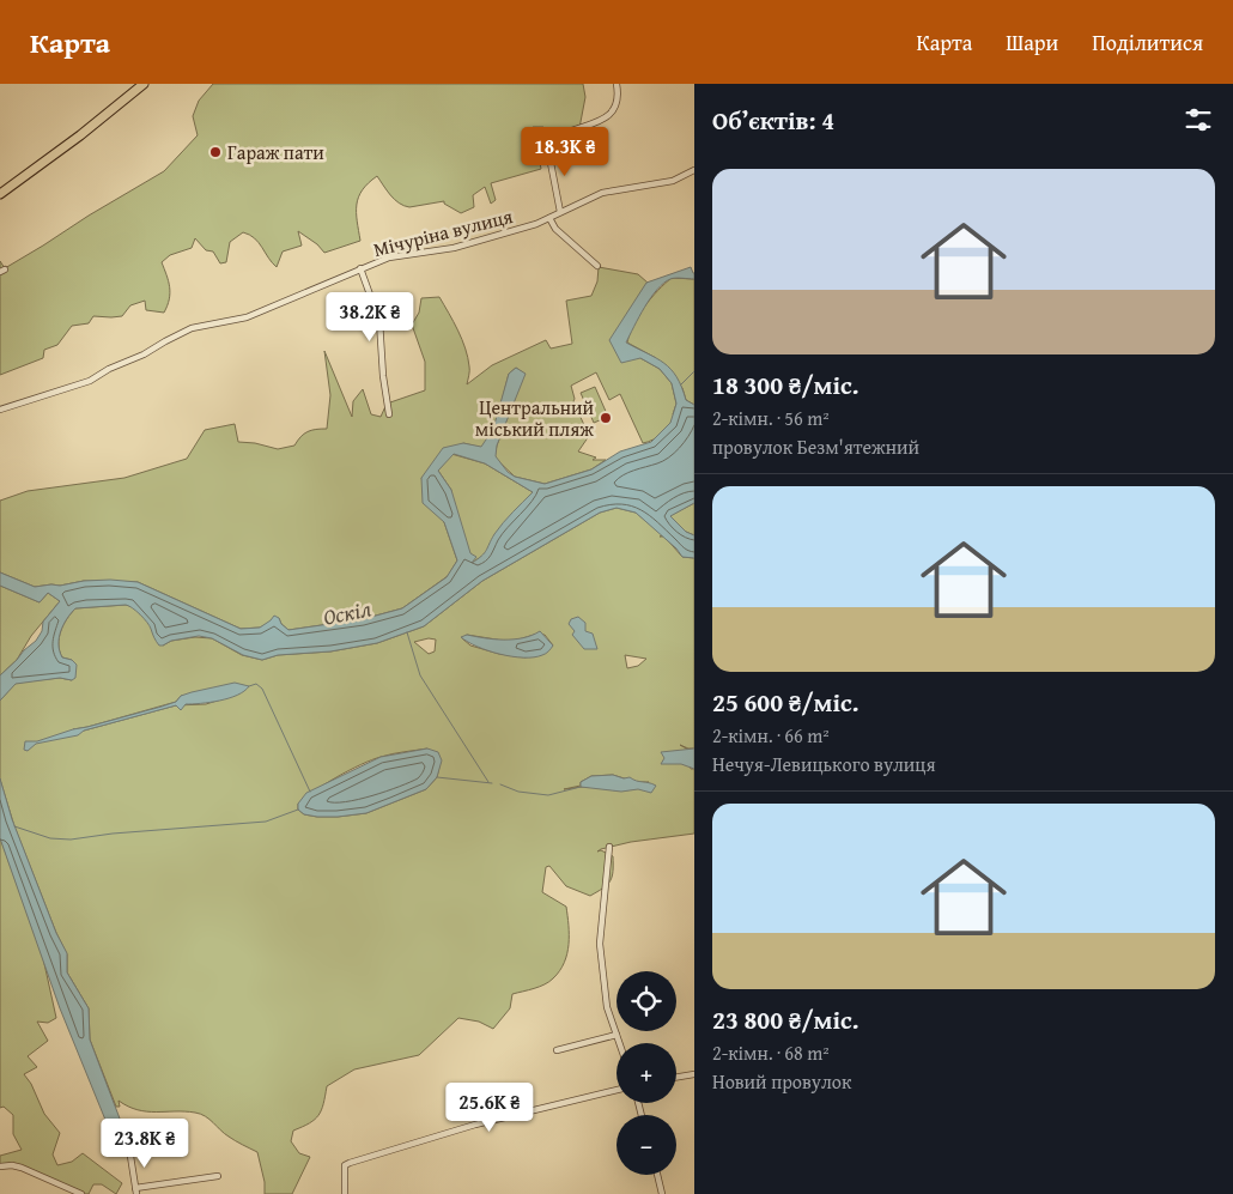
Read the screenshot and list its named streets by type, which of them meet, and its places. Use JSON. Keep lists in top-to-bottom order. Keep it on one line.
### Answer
{"streets":{"street":["Мічуріна вулиця"]},"water":["Оскіл"],"places":["Гараж пати","Центральний міський пляж"],"page":{"header":"Карта","nav":["Карта","Шари","Поділитися"],"heading":"Об’єктів: 4","price":["18.3K ₴","38.2K ₴","25.6K ₴","23.8K ₴"],"list":[{"name":"18 300 ₴/міс.","note":"2-кімн. · 56 m² · провулок Безм'ятежний"},{"name":"25 600 ₴/міс.","note":"2-кімн. · 66 m² · Нечуя-Левицького вулиця"},{"name":"23 800 ₴/міс.","note":"2-кімн. · 68 m² · Новий провулок"}],"map_buttons":["+","−"]}}
